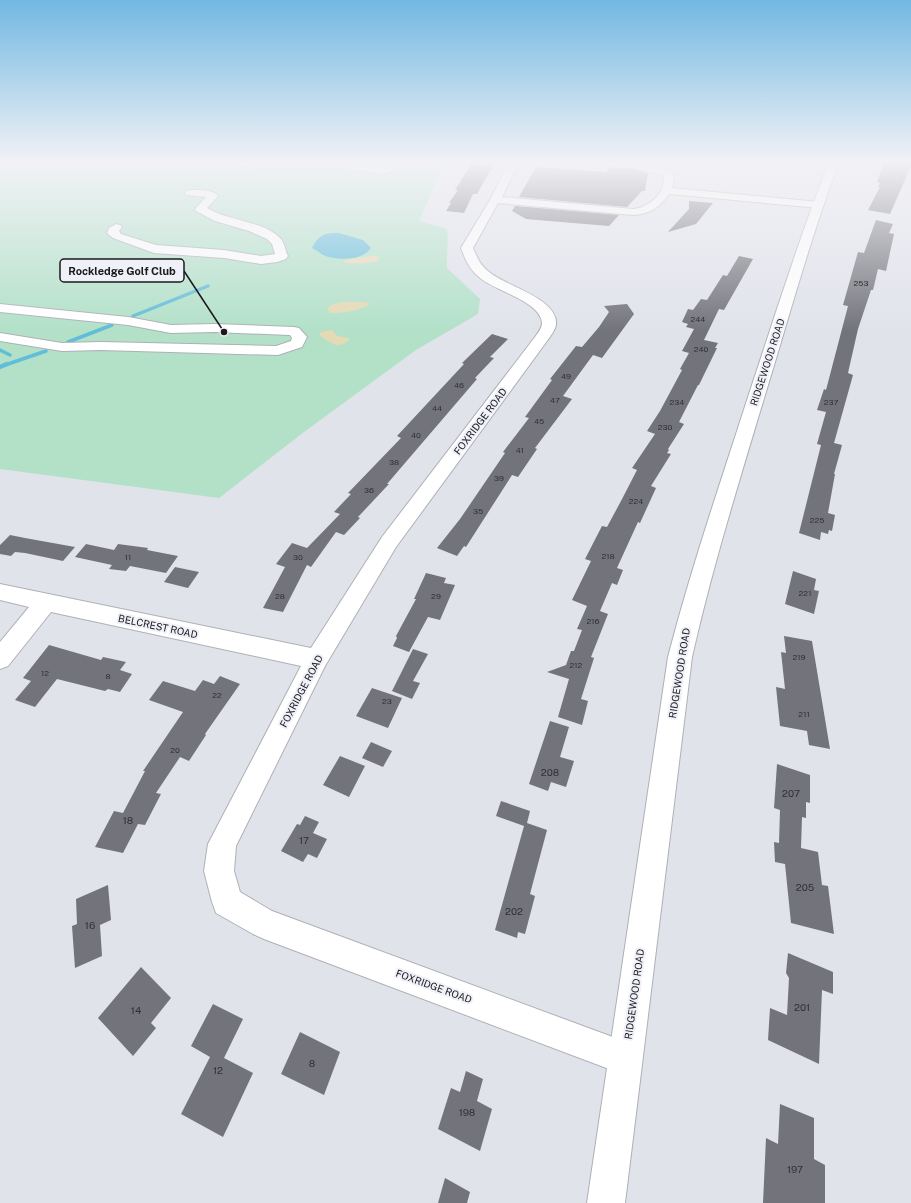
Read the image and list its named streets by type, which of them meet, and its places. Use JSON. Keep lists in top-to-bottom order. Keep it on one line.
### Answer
{"streets":{"street":["RIDGEWOOD ROAD","FOXRIDGE ROAD","BELCREST ROAD"]},"crossings":[["RIDGEWOOD ROAD","FOXRIDGE ROAD"],["FOXRIDGE ROAD","BELCREST ROAD"]],"places":["Rockledge Golf Club"],"house_numbers":["253","244","240","49","46","47","234","237","44","45","230","40","41","38","39","36","224","35","225","218","11","30","221","28","29","216","219","212","12","8","22","23","211","20","208","207","18","17","205","202","16","201","14","8","12","198","197"]}
